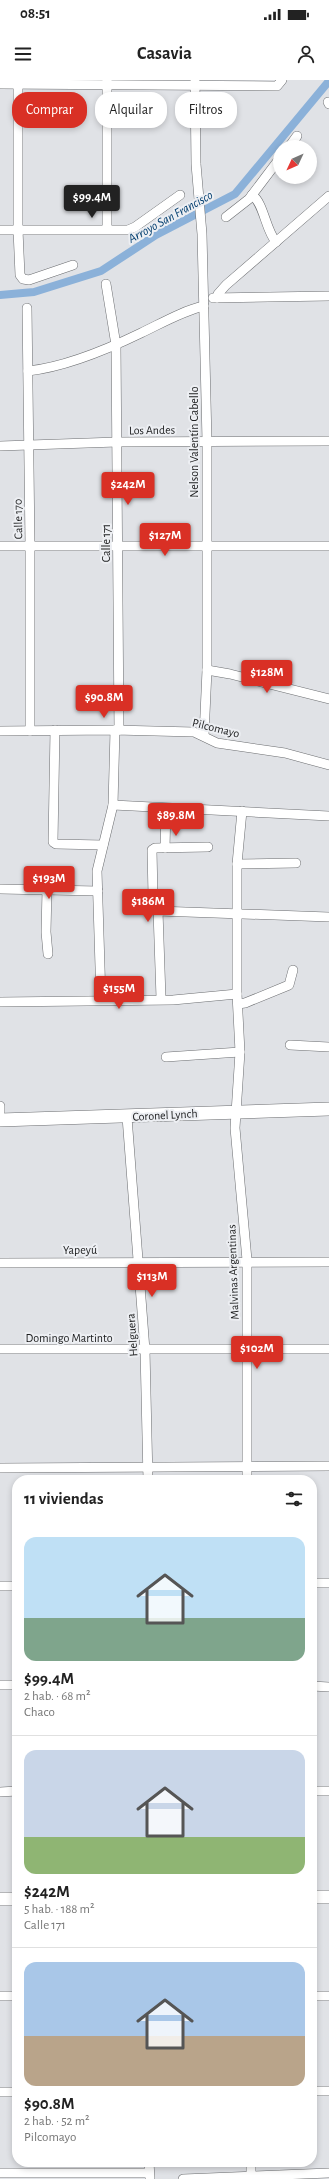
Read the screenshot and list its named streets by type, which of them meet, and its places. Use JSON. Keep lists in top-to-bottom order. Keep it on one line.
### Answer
{"streets":{"main road":["Coronel Lynch"],"street":["Los Andes","Nelson Valentín Cabello","Calle 170","Calle 171","Pilcomayo","Yapeyú","Malvinas Argentinas","Helguera","Domingo Martinto"]},"crossings":[["Los Andes","Nelson Valentín Cabello"],["Los Andes","Calle 170"],["Los Andes","Calle 171"],["Nelson Valentín Cabello","Pilcomayo"],["Calle 170","Pilcomayo"],["Calle 171","Pilcomayo"],["Coronel Lynch","Malvinas Argentinas"],["Coronel Lynch","Helguera"],["Yapeyú","Malvinas Argentinas"],["Yapeyú","Helguera"],["Malvinas Argentinas","Domingo Martinto"],["Helguera","Domingo Martinto"]],"water":["Arroyo San Francisco"],"north":"bottom left","page":{"status":"08:51","header":"Casavia","chip":["Comprar","Alquilar","Filtros"],"price":["$99.4M","$242M","$127M","$128M","$90.8M","$89.8M","$193M","$186M","$155M","$113M","$102M"],"heading":"11 viviendas","list":[{"name":"$99.4M","note":"2 hab. · 68 m² · Chaco"},{"name":"$242M","note":"5 hab. · 188 m² · Calle 171"},{"name":"$90.8M","note":"2 hab. · 52 m² · Pilcomayo"}]}}
